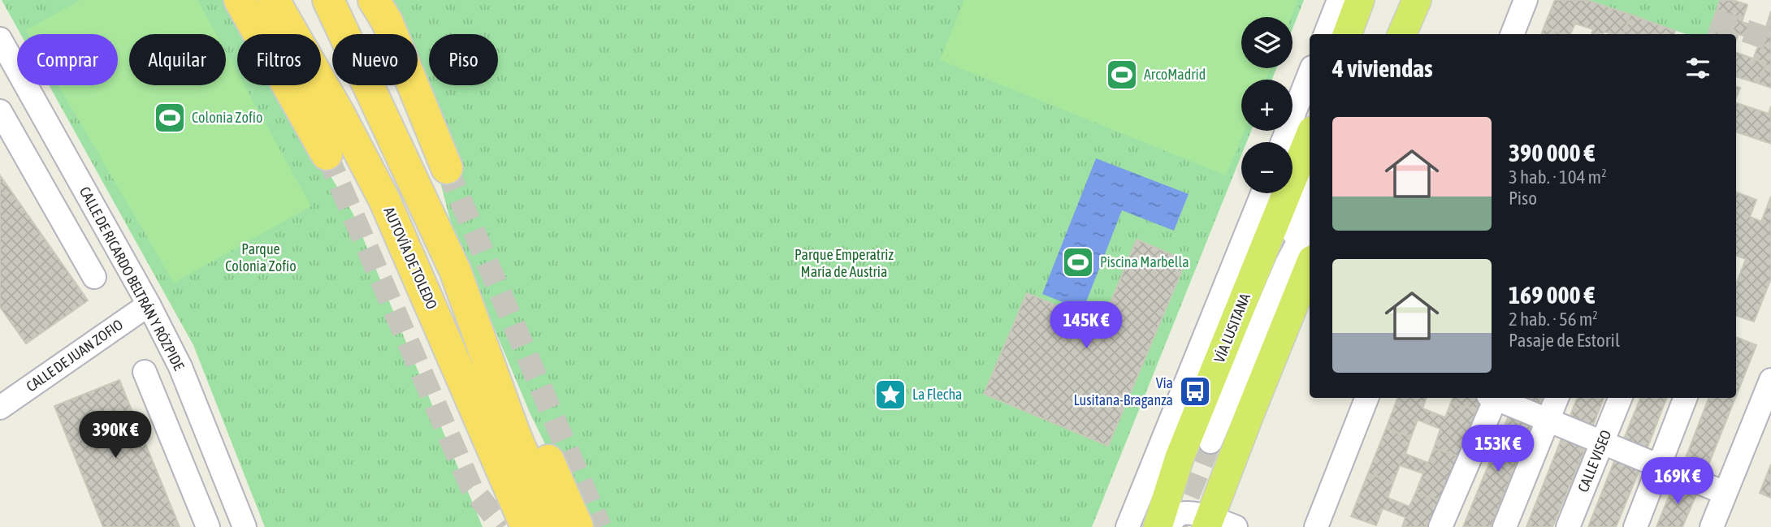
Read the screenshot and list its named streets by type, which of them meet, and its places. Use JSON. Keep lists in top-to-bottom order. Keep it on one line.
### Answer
{"streets":{"highway":["AUTOVÍA DE TOLEDO"],"main road":["VÍA LUSITANA"],"street":["CALLE DE RICARDO BELTRÁN Y RÓZPIDE","CALLE DE JUAN ZOFIO","CALLE VISEO"]},"crossings":[["CALLE DE RICARDO BELTRÁN Y RÓZPIDE","CALLE DE JUAN ZOFIO"]],"parks":["Parque Colonia Zofío","Parque Emperatriz María de Austria"],"places":{"sports":["ArcoMadrid","Colonia Zofío","Piscina Marbella"],"bus stop":["Vía Lusitana-Braganza"],"place":["La Flecha"]},"page":{"map_buttons":["+","−"],"chip":["Comprar","Alquilar","Filtros","Nuevo","Piso"],"heading":"4 viviendas","list":[{"name":"390 000 €","note":"3 hab. · 104 m² · Piso"},{"name":"169 000 €","note":"2 hab. · 56 m² · Pasaje de Estoril"}],"price":["145K €","390K €","153K €","169K €"]}}
